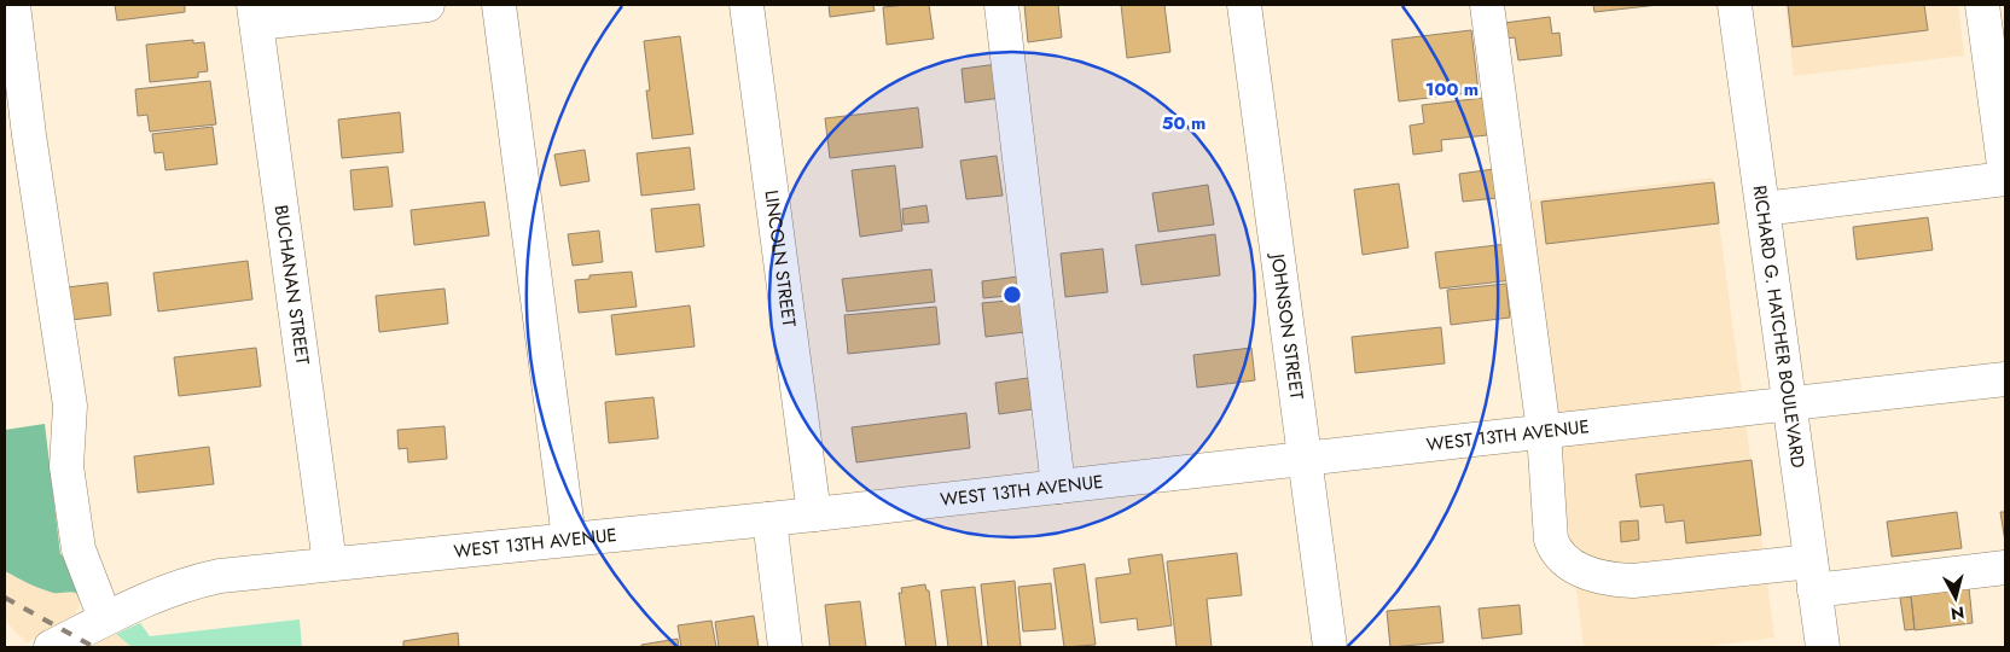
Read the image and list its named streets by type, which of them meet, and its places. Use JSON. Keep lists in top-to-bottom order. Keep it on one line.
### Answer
{"streets":{"street":["LINCOLN STREET","BUCHANAN STREET","JOHNSON STREET","RICHARD G. HATCHER BOULEVARD","WEST 13TH AVENUE"]},"crossings":[["LINCOLN STREET","WEST 13TH AVENUE"],["BUCHANAN STREET","WEST 13TH AVENUE"],["JOHNSON STREET","WEST 13TH AVENUE"],["RICHARD G. HATCHER BOULEVARD","WEST 13TH AVENUE"]],"north":"bottom","rings":["100 m","50 m"]}
